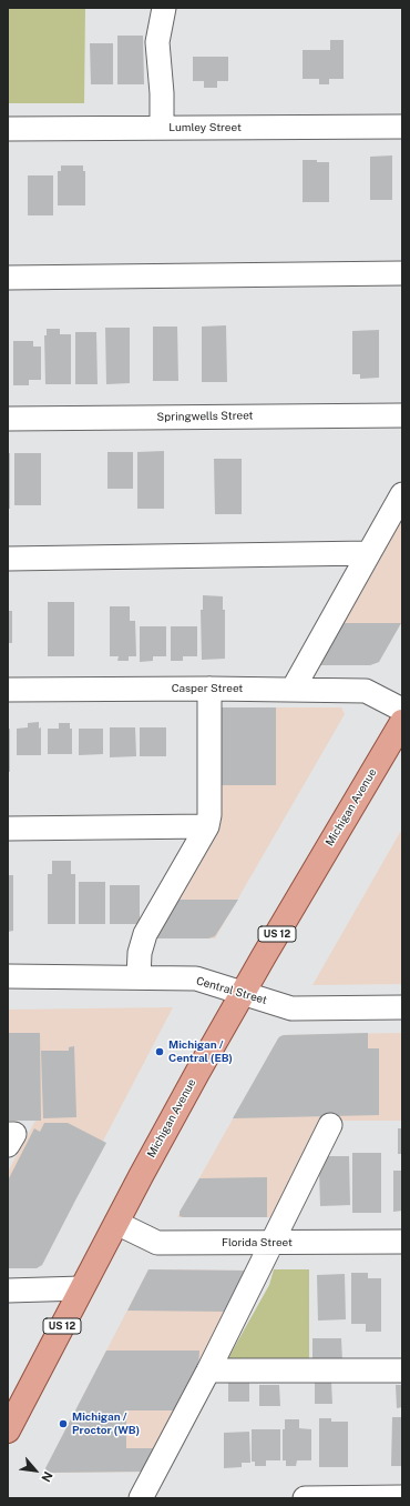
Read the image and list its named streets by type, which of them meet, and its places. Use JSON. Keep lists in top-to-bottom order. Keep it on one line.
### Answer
{"streets":{"main road":["Michigan Avenue","US 12"],"street":["Lumley Street","Springwells Street","Casper Street","Central Street","Florida Street"]},"crossings":[["Michigan Avenue","Central Street"],["Michigan Avenue","Florida Street"]],"places":["Michigan / Central (EB)","Michigan / Proctor (WB)"],"north":"bottom right"}
